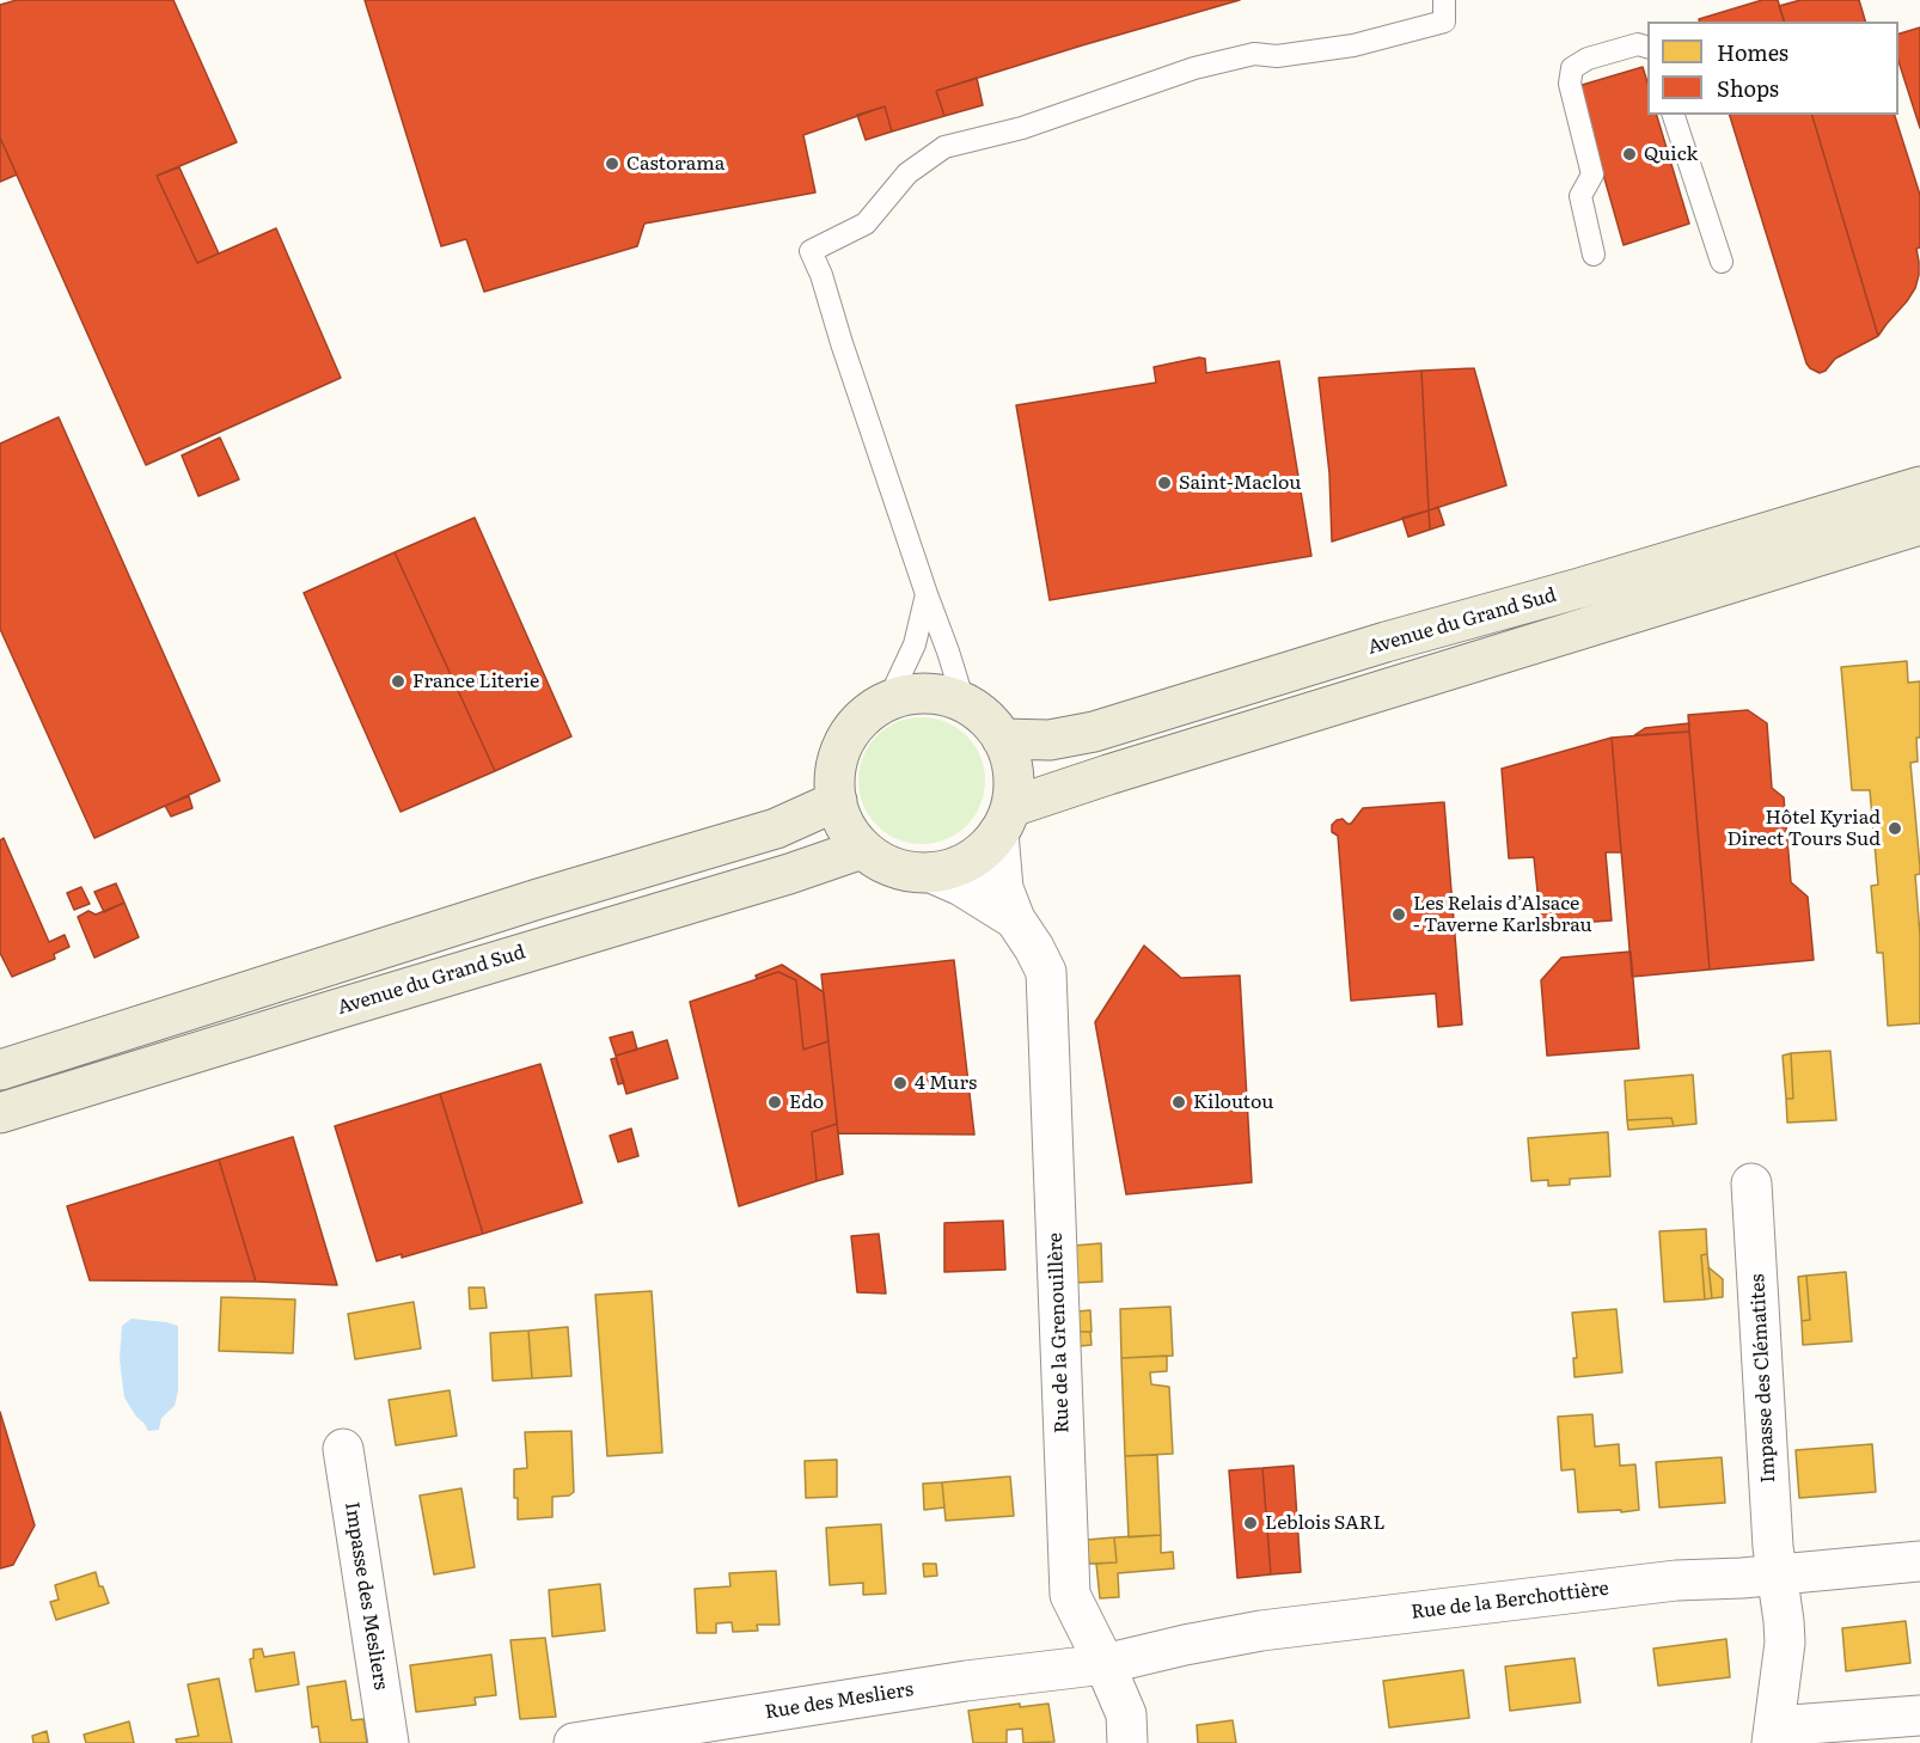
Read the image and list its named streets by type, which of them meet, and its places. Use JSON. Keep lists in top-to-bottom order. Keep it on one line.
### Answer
{"streets":{"main road":["Avenue du Grand Sud"],"street":["Rue de la Grenouillère","Impasse des Clématites","Impasse des Mesliers","Rue de la Berchottière","Rue des Mesliers"]},"crossings":[["Avenue du Grand Sud","Rue de la Grenouillère"],["Rue de la Grenouillère","Rue de la Berchottière"],["Rue de la Grenouillère","Rue des Mesliers"],["Impasse des Clématites","Rue de la Berchottière"],["Rue de la Berchottière","Rue des Mesliers"]],"places":["Quick","Castorama","Saint-Maclou","France Literie","Hôtel Kyriad Direct Tours Sud","Les Relais d’Alsace - Taverne Karlsbrau","4 Murs","Edo","Kiloutou","Leblois SARL"],"legend":["Homes","Shops"]}
